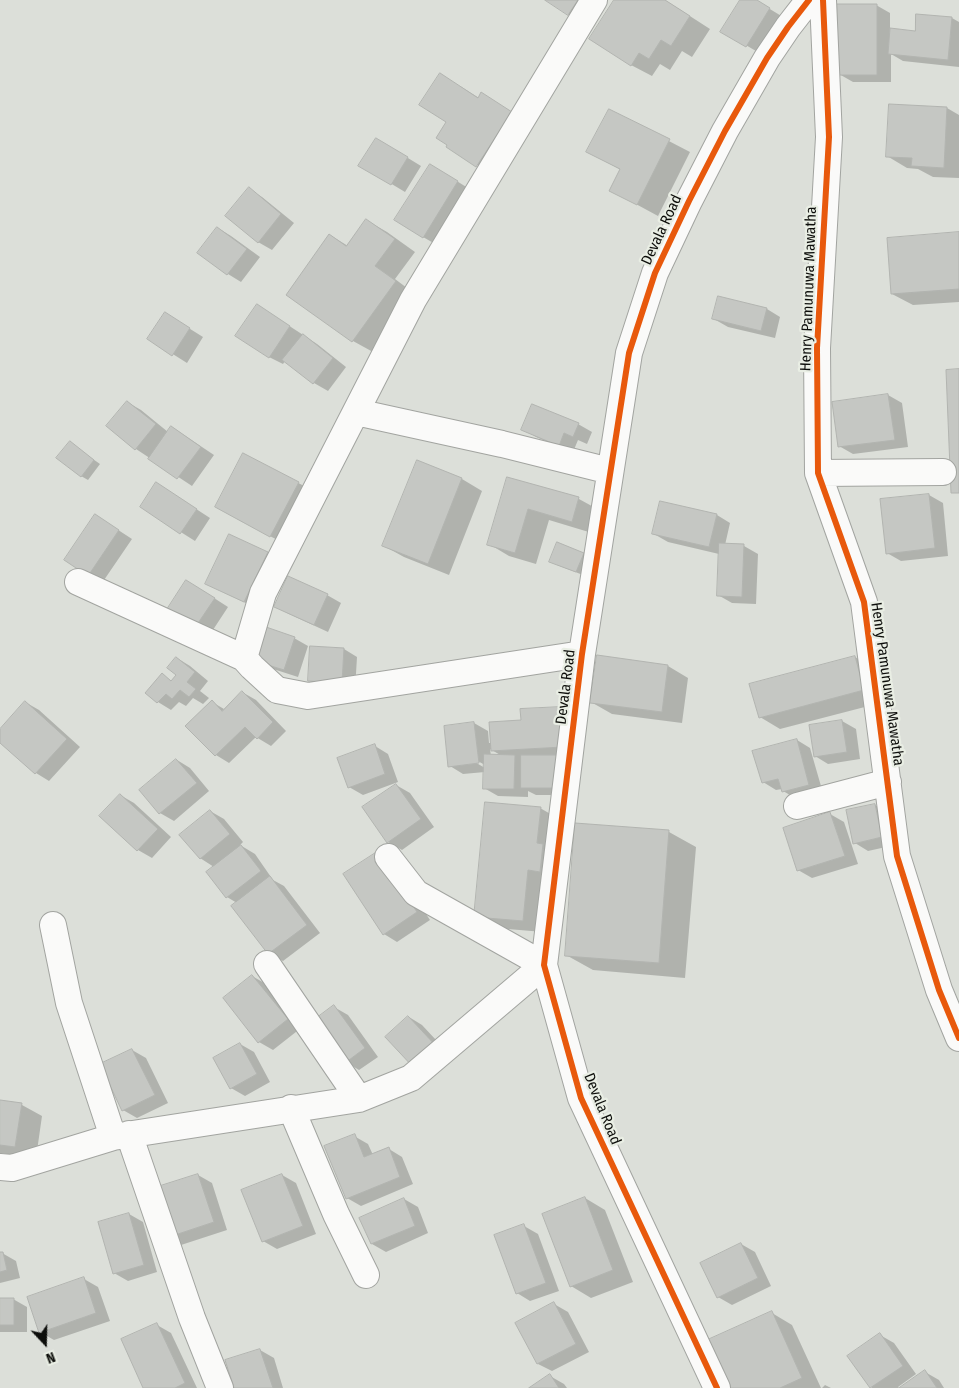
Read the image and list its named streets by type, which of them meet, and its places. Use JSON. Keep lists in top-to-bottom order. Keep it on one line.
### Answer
{"streets":{"street":["Devala Road","Henry Pamunuwa Mawatha"]},"north":"bottom"}
